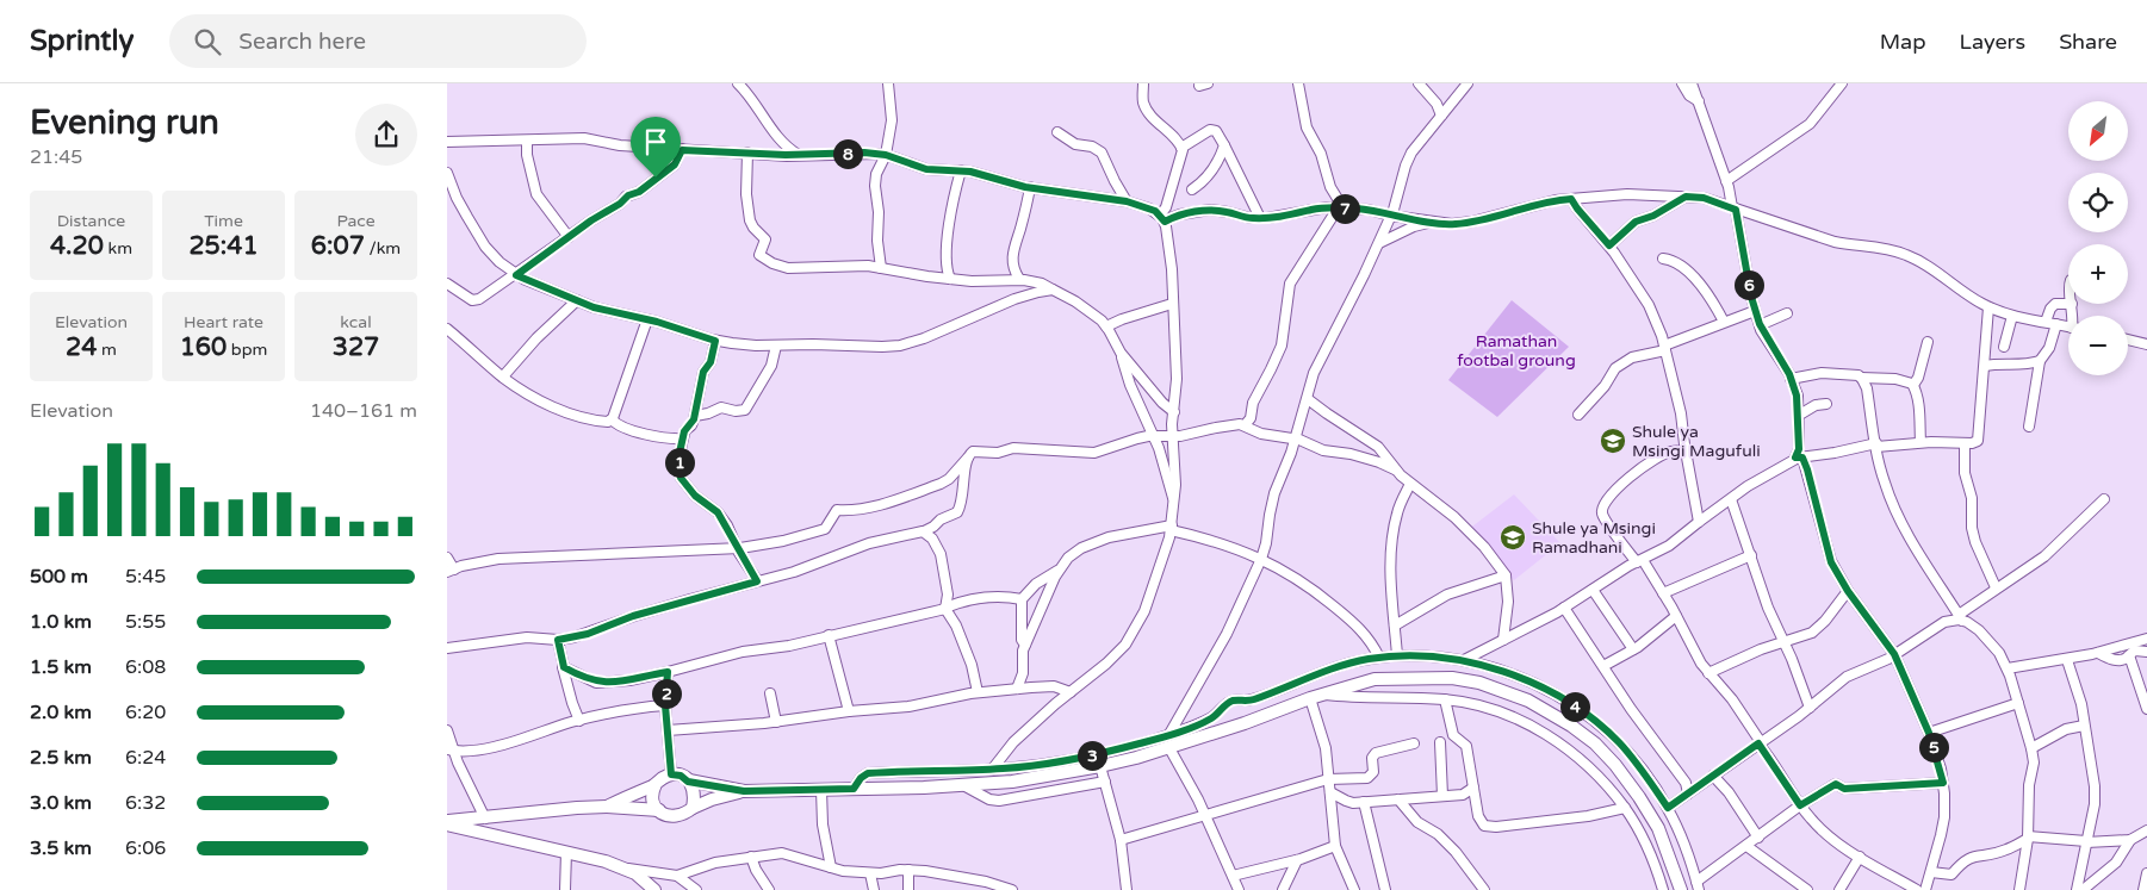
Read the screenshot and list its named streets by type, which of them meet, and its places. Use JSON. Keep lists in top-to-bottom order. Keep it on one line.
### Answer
{"parks":["Ramathan footbal groung"],"places":{"school or university":["Shule ya Msingi Magufuli","Shule ya Msingi Ramadhani"]},"north":"bottom left","page":{"header":"Sprintly","search":"Search here","nav":["Map","Layers","Share"],"heading":["Evening run","21:45"],"map_buttons":["+","−"],"pins":["8","7","6","1","2","4","5","3"],"stats":[["Distance","4.20 km"],["Time","25:41"],["Pace","6:07 /km"],["Elevation","24 m"],["Heart rate","160 bpm"],["kcal","327"]],"chart":["Elevation","140–161 m"],"list":[{"name":"500 m","note":"5:45"},{"name":"1.0 km","note":"5:55"},{"name":"1.5 km","note":"6:08"},{"name":"2.0 km","note":"6:20"},{"name":"2.5 km","note":"6:24"},{"name":"3.0 km","note":"6:32"},{"name":"3.5 km","note":"6:06"}]}}
